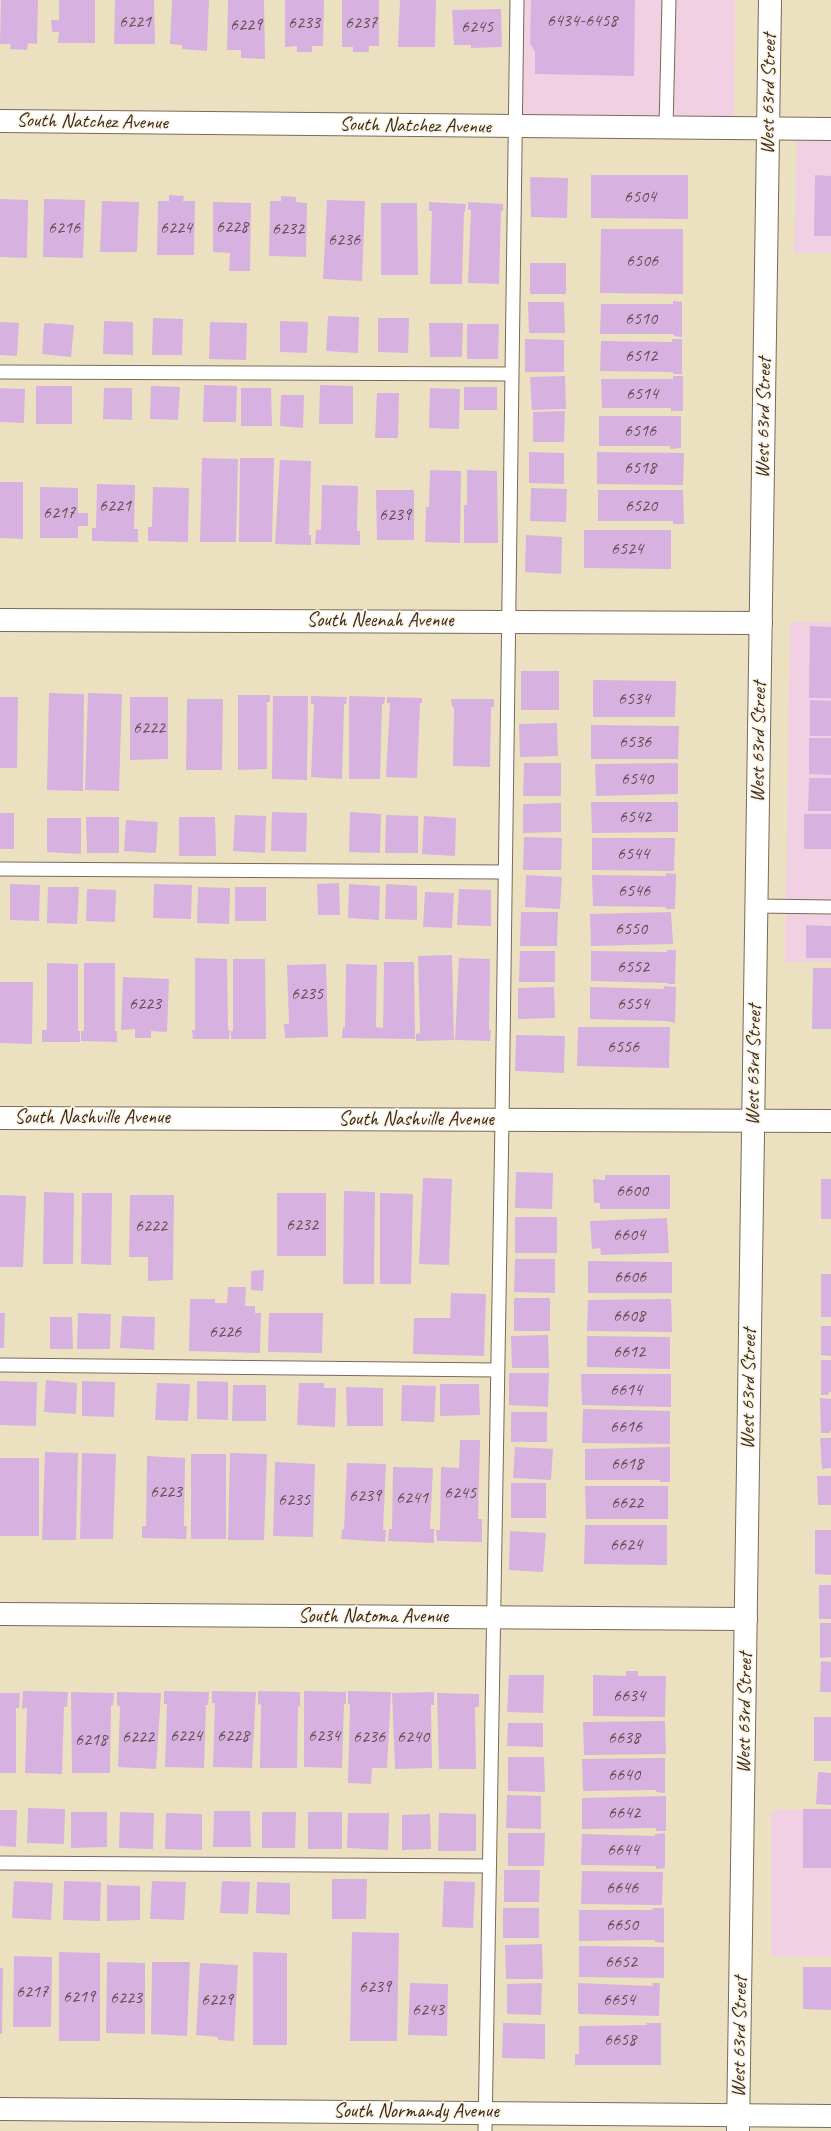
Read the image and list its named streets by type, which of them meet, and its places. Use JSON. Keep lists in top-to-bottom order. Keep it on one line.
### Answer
{"streets":{"street":["West 63rd Street","South Natchez Avenue","South Neenah Avenue","South Nashville Avenue","South Natoma Avenue","South Normandy Avenue"]},"crossings":[["West 63rd Street","South Natchez Avenue"],["West 63rd Street","South Neenah Avenue"],["West 63rd Street","South Nashville Avenue"],["West 63rd Street","South Natoma Avenue"],["West 63rd Street","South Normandy Avenue"]],"house_numbers":["6434-6458","6221","6233","6237","6229","6245","6504","6228","6216","6224","6232","6236","6506","6510","6512","6514","6516","6518","6221","6520","6217","6239","6524","6534","6222","6536","6540","6542","6544","6546","6550","6552","6235","6223","6554","6556","6600","6232","6222","6604","6606","6608","6226","6612","6614","6616","6618","6223","6245","6239","6241","6235","6622","6624","6634","6224","6228","6234","6222","6236","6240","6638","6218","6640","6642","6644","6646","6650","6652","6239","6217","6219","6223","6229","6654","6243","6658"]}
